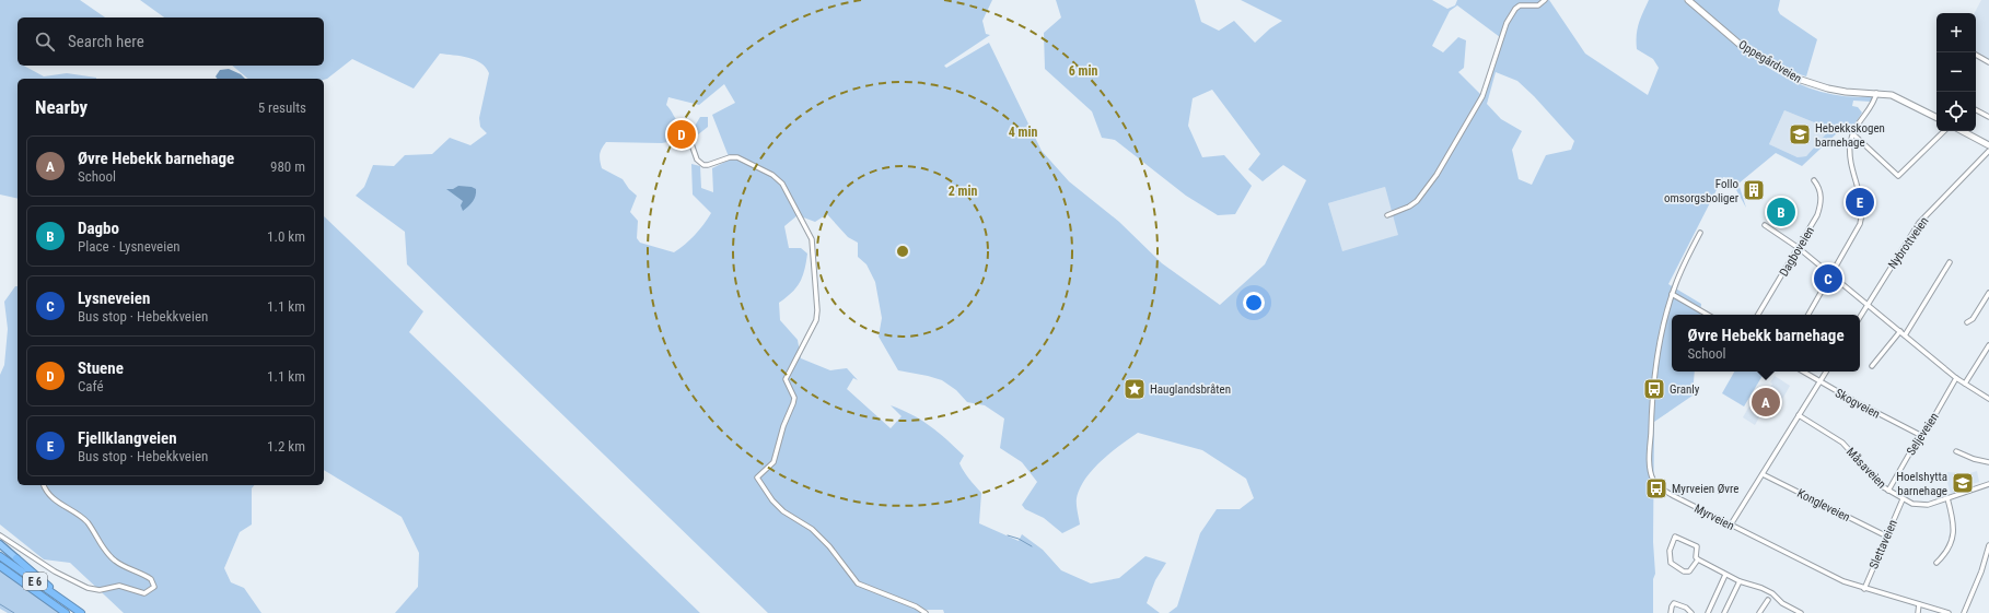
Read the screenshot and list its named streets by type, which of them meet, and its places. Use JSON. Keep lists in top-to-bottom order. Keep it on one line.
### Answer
{"streets":{"highway":["E 6"],"main road":["Oppegårdveien"],"street":["Nybrottveien","Dagboveien","Skogveien","Seljeveien","Måsaveien","Kongleveien","Myrveien","Slettaveien"]},"crossings":[["Skogveien","Seljeveien"],["Seljeveien","Måsaveien"],["Måsaveien","Slettaveien"],["Kongleveien","Slettaveien"],["Myrveien","Slettaveien"]],"places":{"school or university":["Hebekkskogen barnehage","Hoelshytta barnehage"],"building":["Follo omsorgsboliger"],"place":["Hauglandsbråten"],"bus stop":["Granly","Myrveien Øvre"]},"page":{"map_buttons":["+","−"],"search":"Search here","heading":["Nearby","5 results"],"pins":["D","E","B","C","A"],"list":[{"mark":"A","name":"Øvre Hebekk barnehage","note":"School","value":"980 m"},{"mark":"B","name":"Dagbo","note":"Place · Lysneveien","value":"1.0 km"},{"mark":"C","name":"Lysneveien","note":"Bus stop · Hebekkveien","value":"1.1 km"},{"mark":"D","name":"Stuene","note":"Café","value":"1.1 km"},{"mark":"E","name":"Fjellklangveien","note":"Bus stop · Hebekkveien","value":"1.2 km"}],"popup":["Øvre Hebekk barnehage","School"]},"rings":["6 min","4 min","2 min"]}
